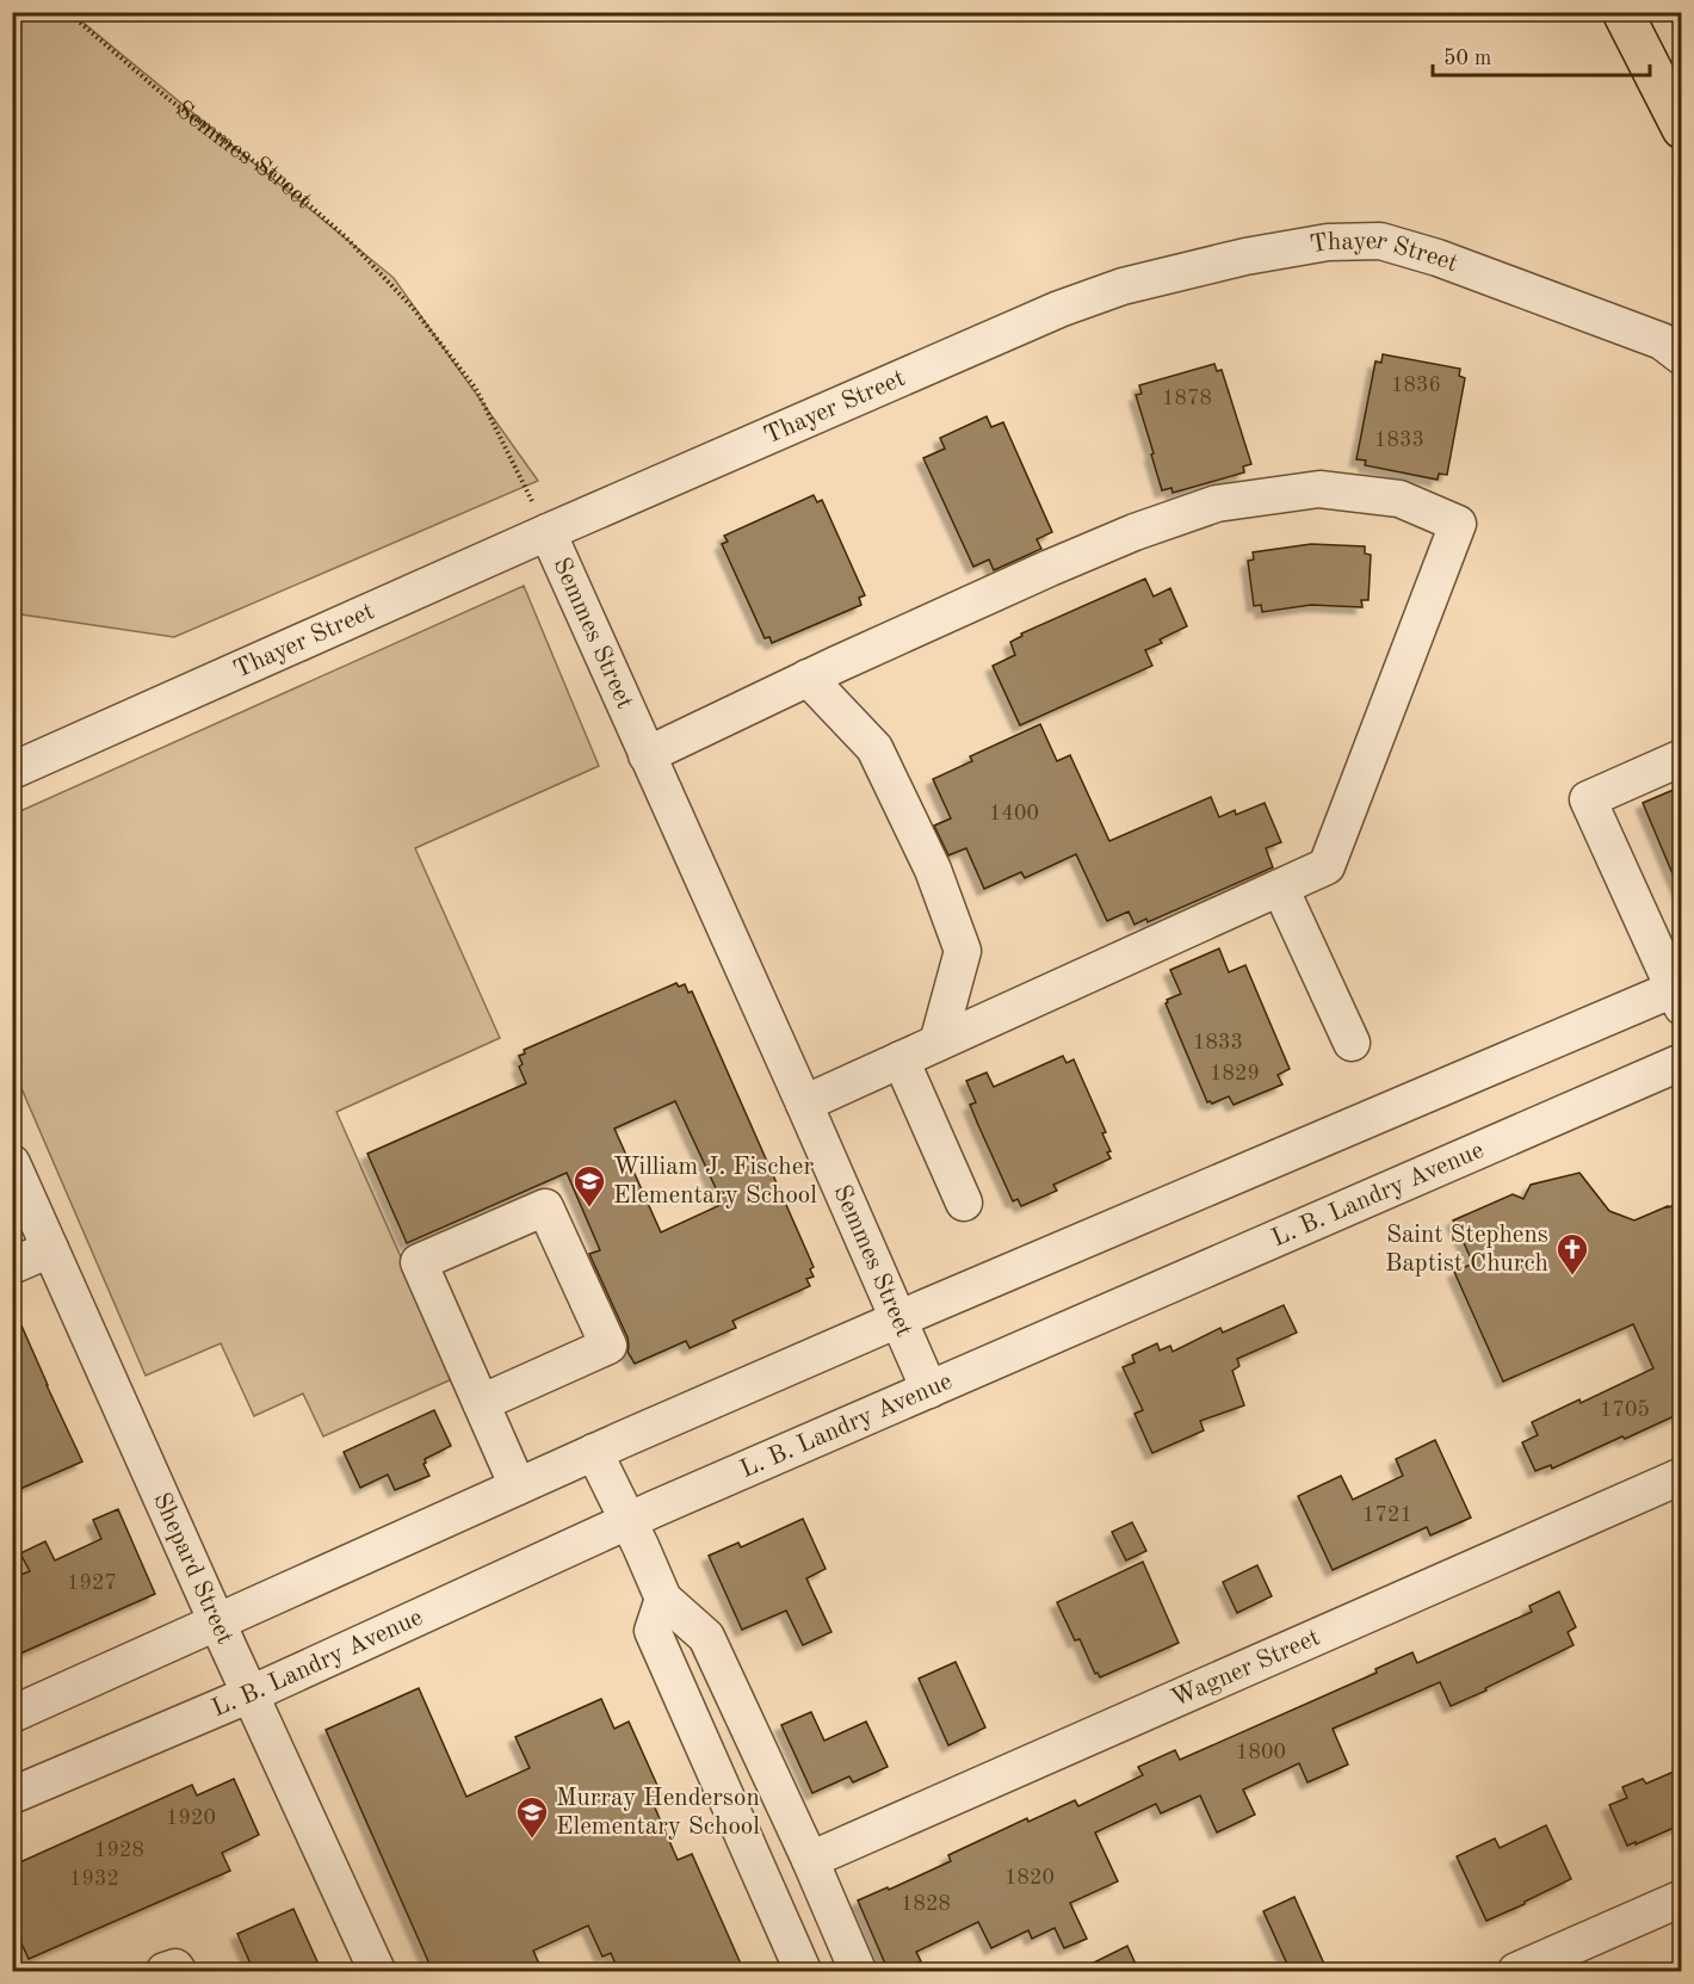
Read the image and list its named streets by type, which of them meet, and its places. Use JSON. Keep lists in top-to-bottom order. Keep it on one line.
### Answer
{"streets":{"street":["Semmes Street","Thayer Street","L. B. Landry Avenue","Shepard Street","Wagner Street"]},"crossings":[["Semmes Street","Thayer Street"],["Semmes Street","L. B. Landry Avenue"],["L. B. Landry Avenue","Shepard Street"]],"places":{"school or university":["William J. Fischer Elementary School","Murray Henderson Elementary School"],"church":["Saint Stephens Baptist Church"]},"house_numbers":["1836","1878","1833","1400","1833","1829","1705","1721","1927","1800","1920","1928","1820","1932","1828"],"scale_bar":"50 m"}
